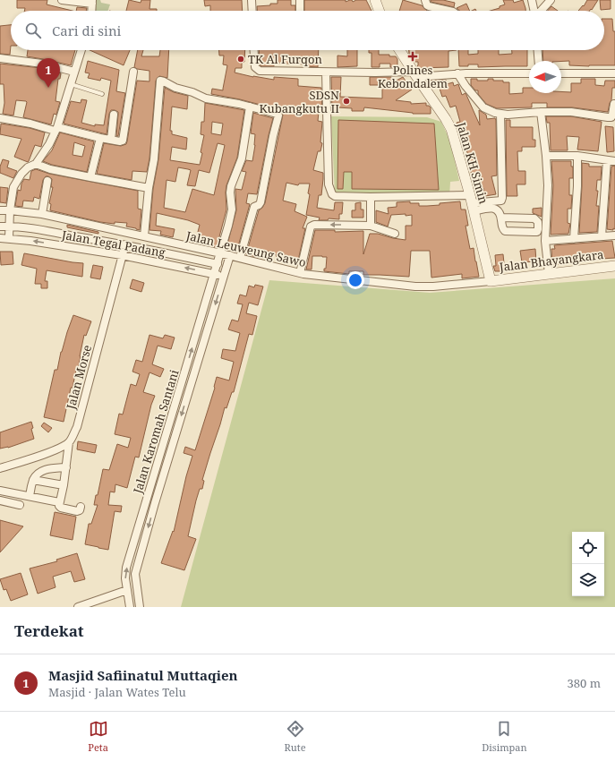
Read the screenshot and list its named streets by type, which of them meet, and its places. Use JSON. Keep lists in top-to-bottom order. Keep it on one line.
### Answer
{"streets":{"street":["Jalan KH Simin","Jalan Tegal Padang","Jalan Leuweung Sawo","Jalan Bhayangkara","Jalan Morse","Jalan Karomah Santani"]},"crossings":[["Jalan KH Simin","Jalan Leuweung Sawo"],["Jalan KH Simin","Jalan Bhayangkara"],["Jalan Tegal Padang","Jalan Morse"],["Jalan Tegal Padang","Jalan Karomah Santani"],["Jalan Leuweung Sawo","Jalan Bhayangkara"],["Jalan Leuweung Sawo","Jalan Karomah Santani"]],"places":{"health":["Polines Kebondalem"],"other":["TK Al Furqon","SDSN Kubangkutu II"]},"north":"left","page":{"search":"Cari di sini","pins":"1","heading":"Terdekat","list":[{"mark":"1","name":"Masjid Safiinatul Muttaqien","note":"Masjid · Jalan Wates Telu","value":"380 m"}],"nav":["Peta","Rute","Disimpan"]}}
